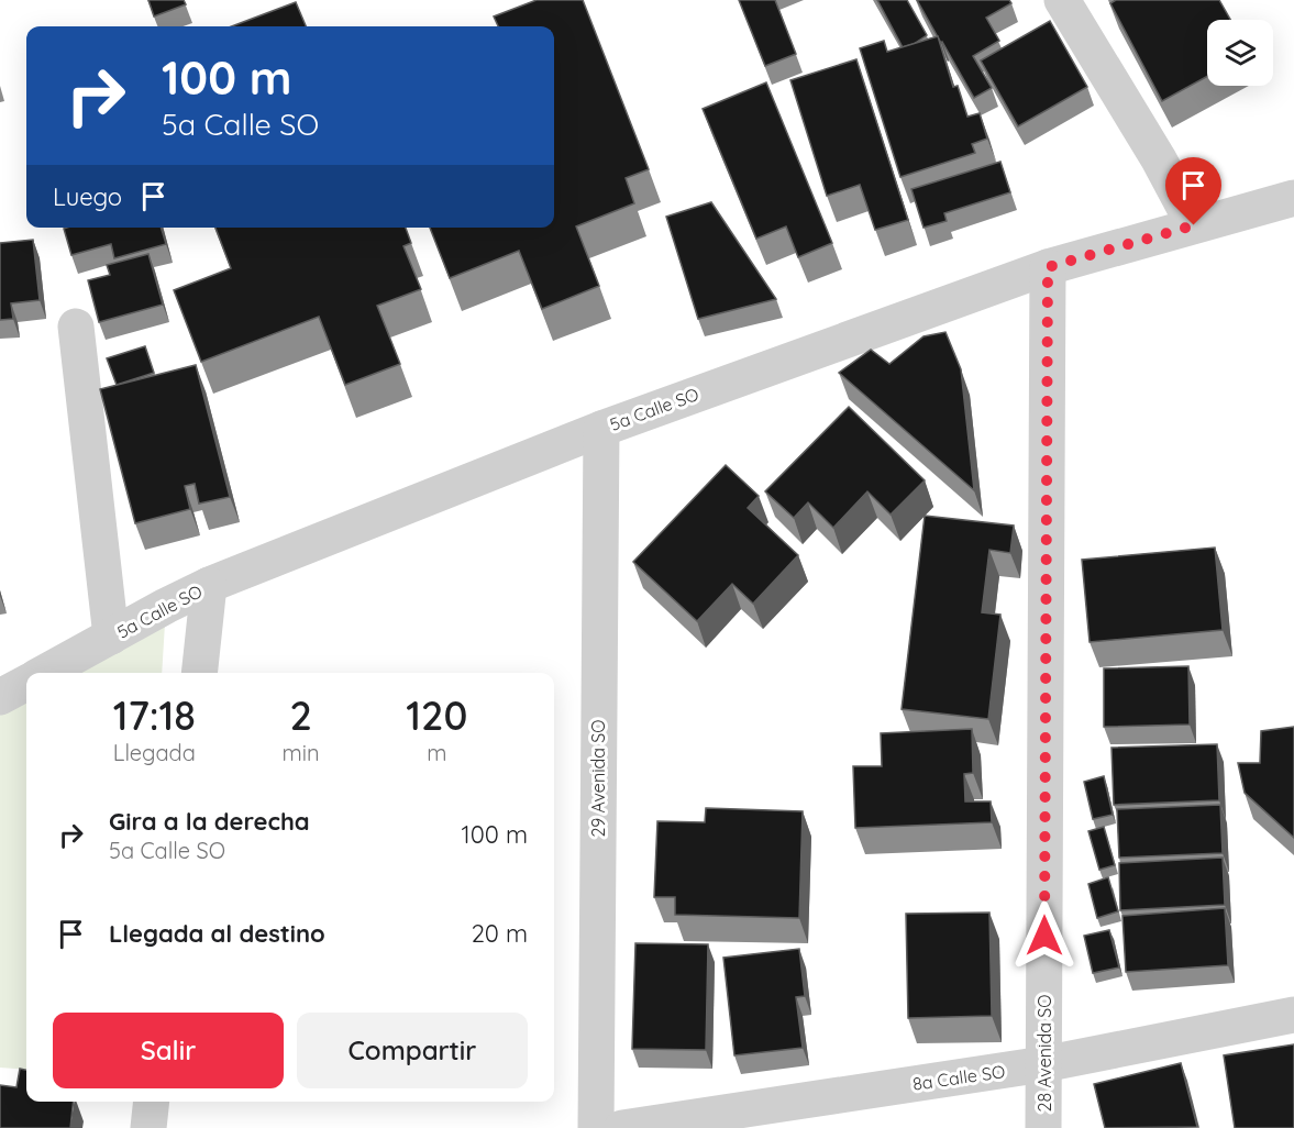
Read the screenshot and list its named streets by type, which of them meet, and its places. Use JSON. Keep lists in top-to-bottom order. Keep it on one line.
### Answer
{"streets":{"street":["5a Calle SO","29 Avenida SO","28 Avenida SO","8a Calle SO"]},"crossings":[["5a Calle SO","29 Avenida SO"],["5a Calle SO","28 Avenida SO"],["28 Avenida SO","8a Calle SO"]],"page":{"turn":["100 m","5a Calle SO"],"then":"Luego","eta":["17:18","Llegada","2","min","120","m"],"list":[{"name":"Gira a la derecha","note":"5a Calle SO","value":"100 m"},{"name":"Llegada al destino","value":"20 m"}],"buttons":["Salir","Compartir"]}}
